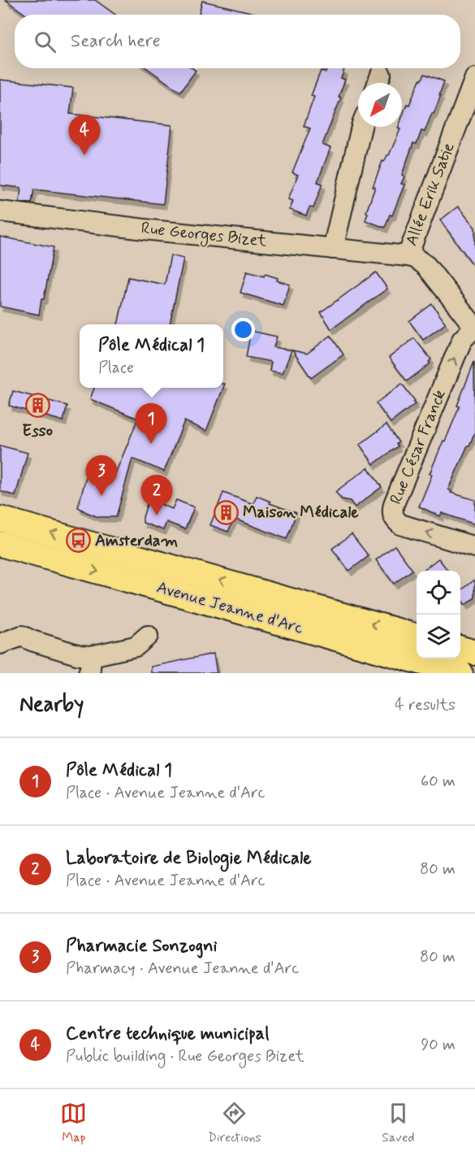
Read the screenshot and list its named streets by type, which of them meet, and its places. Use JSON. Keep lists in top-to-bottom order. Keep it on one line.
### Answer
{"streets":{"main road":["Avenue Jeanne d'Arc"],"street":["Allée Erik Satie","Rue Georges Bizet","Rue César Franck"]},"crossings":[["Allée Erik Satie","Rue Georges Bizet"],["Allée Erik Satie","Rue César Franck"],["Rue Georges Bizet","Rue César Franck"]],"places":{"building":["Esso","Maison Médicale"],"bus stop":["Amsterdam"]},"north":"bottom left","page":{"search":"Search here","pins":["4","1","3","2"],"popup":["Pôle Médical 1","Place"],"heading":["Nearby","4 results"],"list":[{"mark":"1","name":"Pôle Médical 1","note":"Place · Avenue Jeanne d'Arc","value":"60 m"},{"mark":"2","name":"Laboratoire de Biologie Médicale","note":"Place · Avenue Jeanne d'Arc","value":"80 m"},{"mark":"3","name":"Pharmacie Sonzogni","note":"Pharmacy · Avenue Jeanne d'Arc","value":"80 m"},{"mark":"4","name":"Centre technique municipal","note":"Public building · Rue Georges Bizet","value":"90 m"}],"nav":["Map","Directions","Saved"]}}
